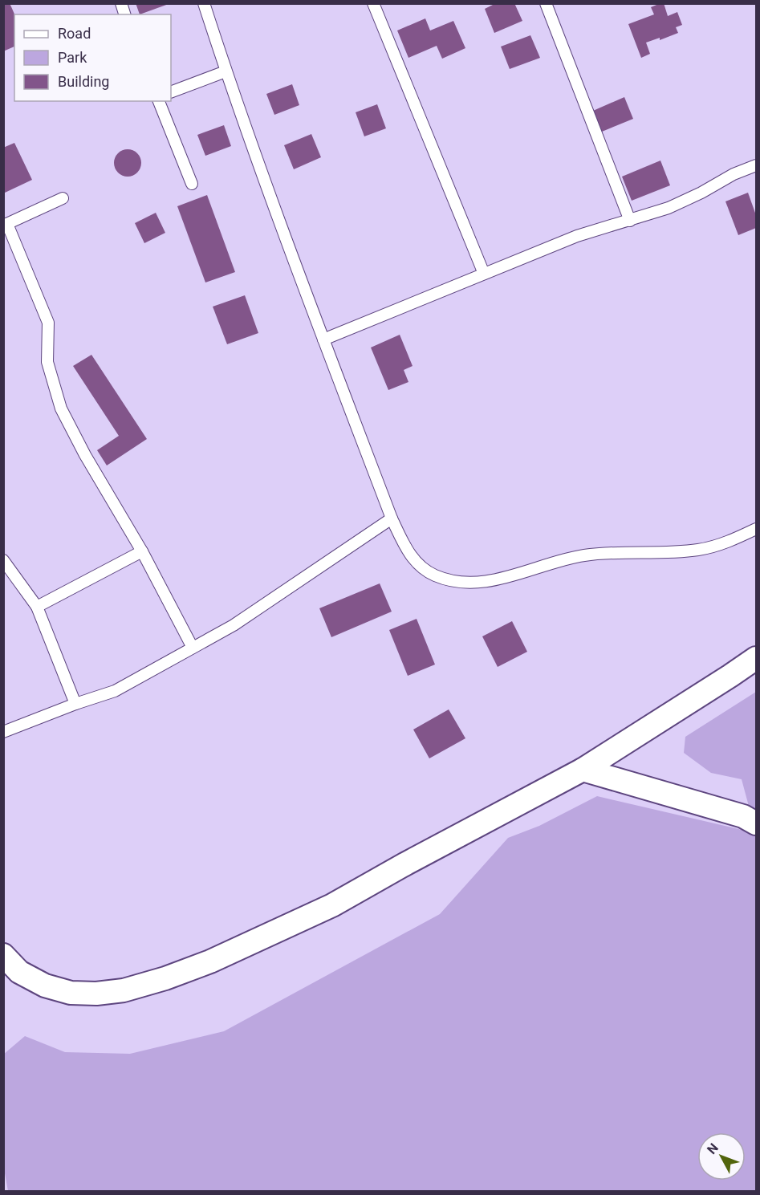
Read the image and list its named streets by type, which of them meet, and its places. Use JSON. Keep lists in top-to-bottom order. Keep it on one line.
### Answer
{"legend":["Road","Park","Building"],"north":"top left"}
